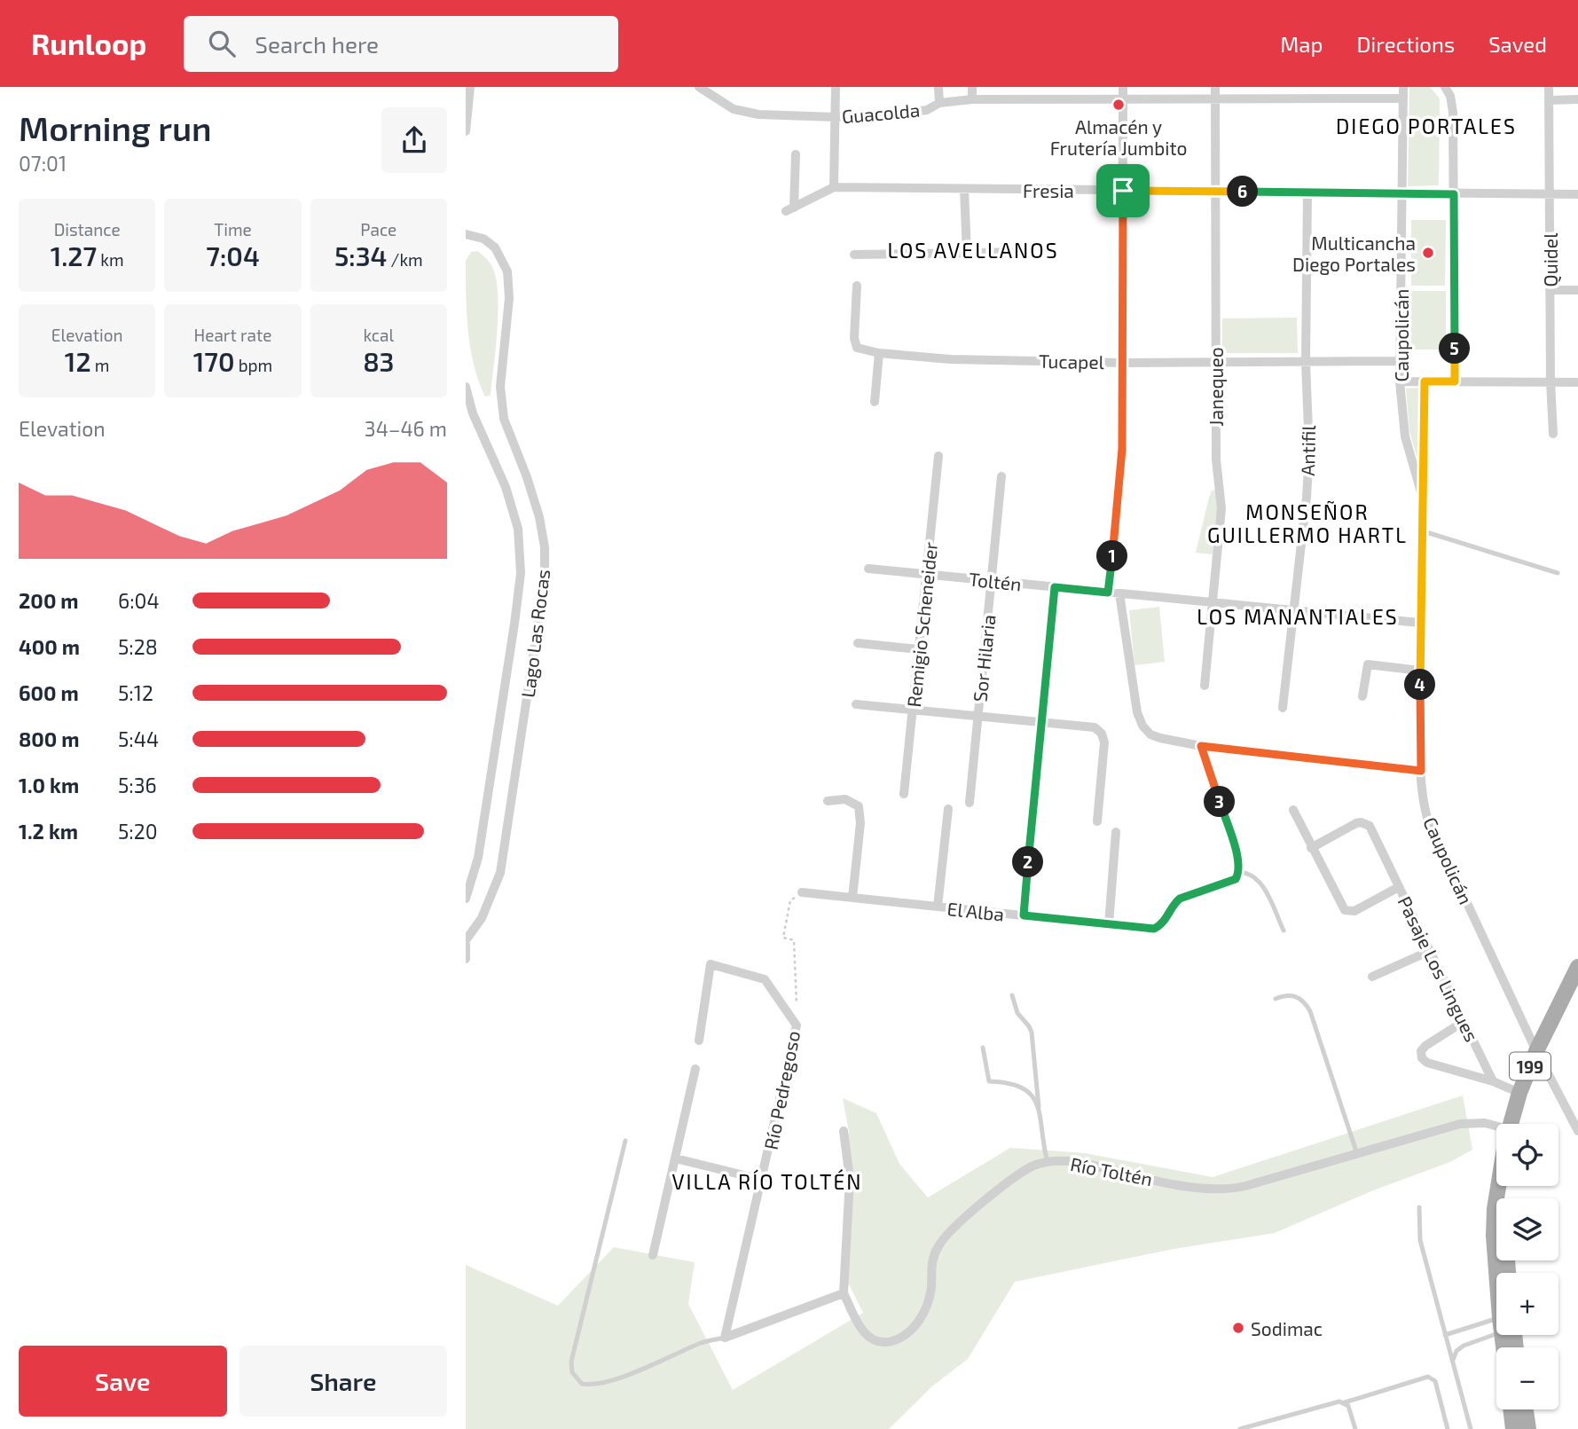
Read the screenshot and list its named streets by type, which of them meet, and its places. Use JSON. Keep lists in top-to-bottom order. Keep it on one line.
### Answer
{"streets":{"main road":["199"],"street":["Guacolda","Fresia","Quidel","Caupolicán","Tucapel","Janequeo","Antifil","Toltén","Remigio Scheneider","Lago Las Rocas","Sor Hilaria","El Alba","Pasaje Los Lingues","Río Pedregoso","Río Toltén"]},"crossings":[["Guacolda","Caupolicán"],["Guacolda","Janequeo"],["Fresia","Quidel"],["Fresia","Caupolicán"],["Fresia","Janequeo"],["Fresia","Antifil"],["Caupolicán","Tucapel"],["Caupolicán","Toltén"],["Caupolicán","199"],["Tucapel","Janequeo"],["Tucapel","Antifil"],["Janequeo","Toltén"],["Antifil","Toltén"],["Toltén","Remigio Scheneider"],["Toltén","Sor Hilaria"]],"districts":["DIEGO PORTALES","LOS AVELLANOS","MONSEÑOR GUILLERMO HARTL","LOS MANANTIALES","VILLA RÍO TOLTÉN"],"places":["Almacén y Frutería Jumbito","Multicancha Diego Portales","Sodimac"],"page":{"header":"Runloop","search":"Search here","nav":["Map","Directions","Saved"],"heading":["Morning run","07:01"],"pins":["6","5","1","4","3","2"],"stats":[["Distance","1.27 km"],["Time","7:04"],["Pace","5:34 /km"],["Elevation","12 m"],["Heart rate","170 bpm"],["kcal","83"]],"chart":["Elevation","34–46 m"],"list":[{"name":"200 m","note":"6:04"},{"name":"400 m","note":"5:28"},{"name":"600 m","note":"5:12"},{"name":"800 m","note":"5:44"},{"name":"1.0 km","note":"5:36"},{"name":"1.2 km","note":"5:20"}],"map_buttons":["+","−"],"buttons":["Save","Share"]}}
